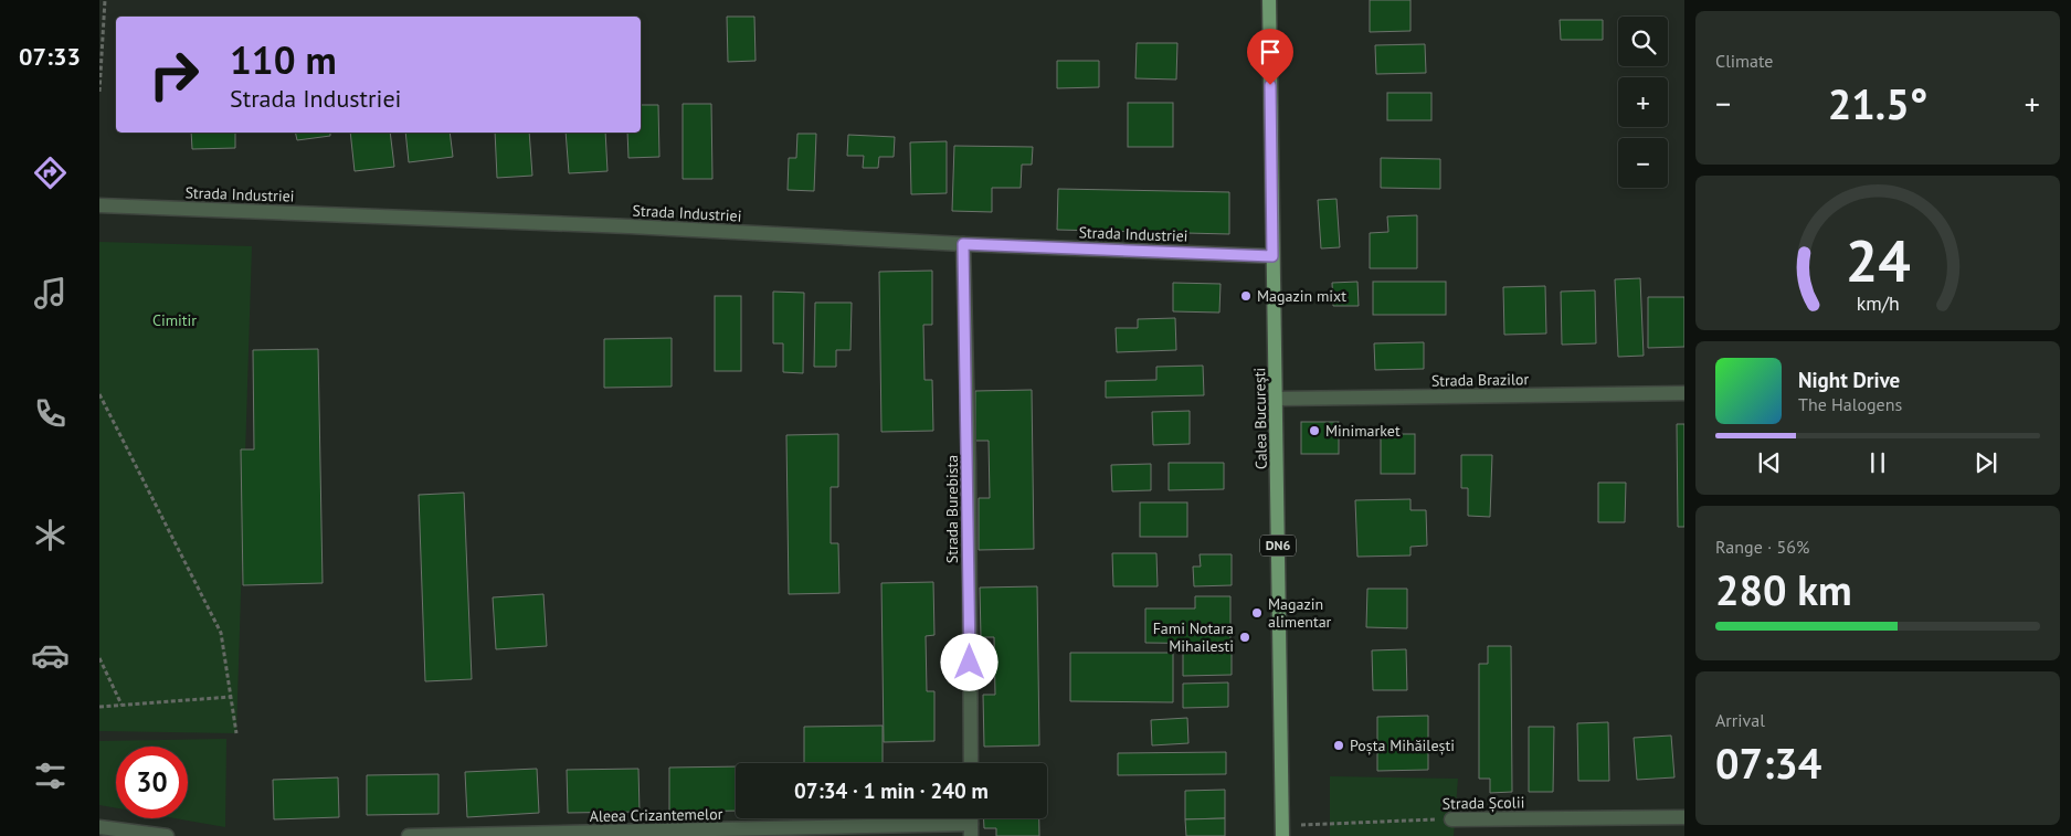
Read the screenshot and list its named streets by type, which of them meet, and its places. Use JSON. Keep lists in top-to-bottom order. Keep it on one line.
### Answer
{"streets":{"main road":["Calea București","DN6"],"street":["Strada Industriei","Strada Brazilor","Strada Burebista","Strada Școlii","Aleea Crizantemelor"]},"crossings":[["Strada Industriei","Calea București"],["Strada Industriei","Strada Burebista"],["Strada Brazilor","Calea București"],["Calea București","Strada Școlii"]],"parks":["Cimitir"],"places":["Magazin mixt","Minimarket","Magazin alimentar","Fami Notara Mihailesti","Poșta Mihăilești"],"page":{"tabs":"07:33","tile":["Climate",["Range · 56%","280 km"],["Arrival","07:34"]],"map_buttons":["+","−"],"turn":["110 m","Strada Industriei"],"heat":["−","21.5°","+"],"song":["Night Drive","The Halogens"],"limit":"30","trip":"07:34 · 1 min · 240 m","gauge":["24","km/h"]}}
